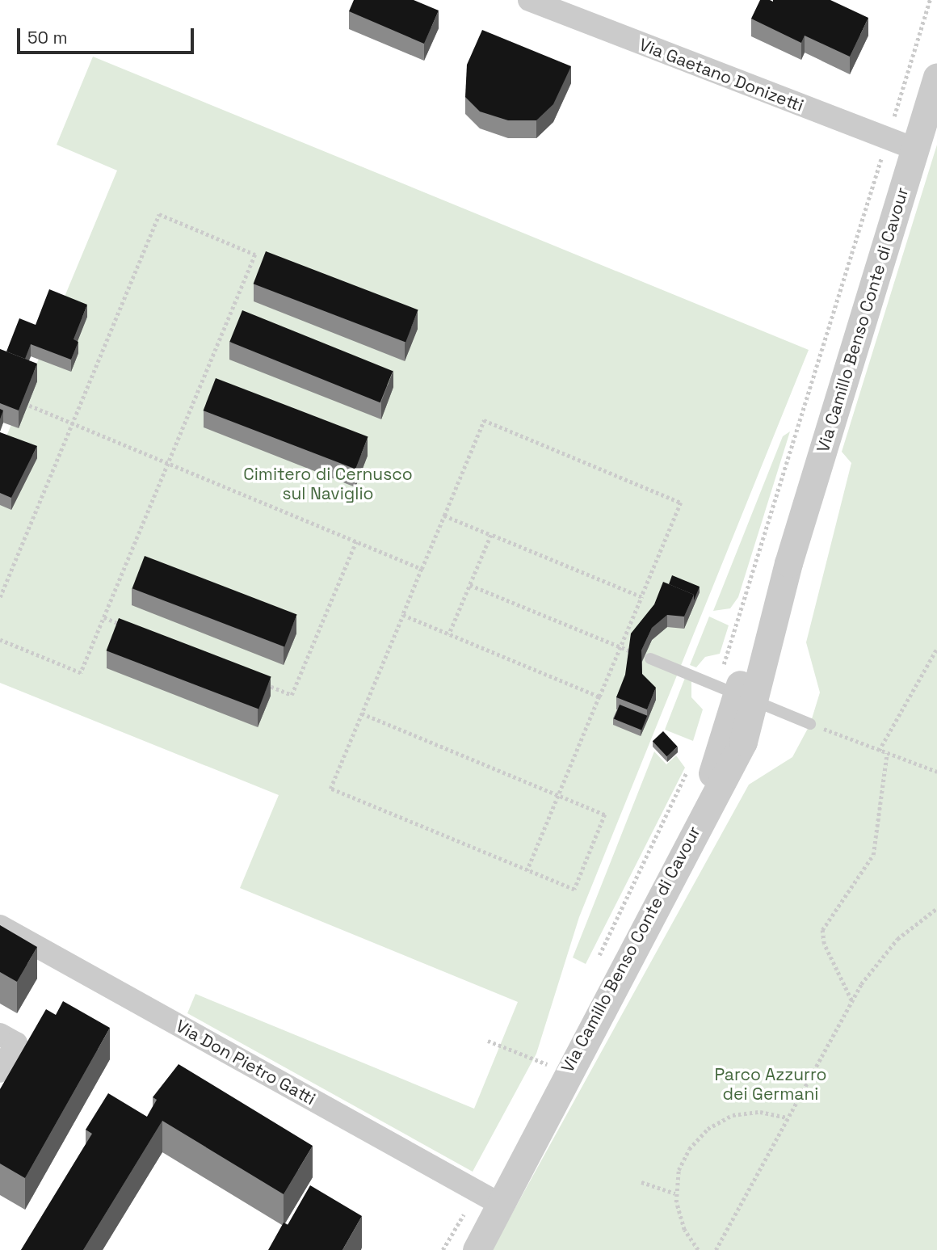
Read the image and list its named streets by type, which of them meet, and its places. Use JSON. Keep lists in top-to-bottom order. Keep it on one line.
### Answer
{"streets":{"street":["Via Gaetano Donizetti","Via Camillo Benso Conte di Cavour","Via Don Pietro Gatti"]},"crossings":[["Via Gaetano Donizetti","Via Camillo Benso Conte di Cavour"],["Via Camillo Benso Conte di Cavour","Via Don Pietro Gatti"]],"parks":["Cimitero di Cernusco sul Naviglio","Parco Azzurro dei Germani"],"scale_bar":"50 m"}
